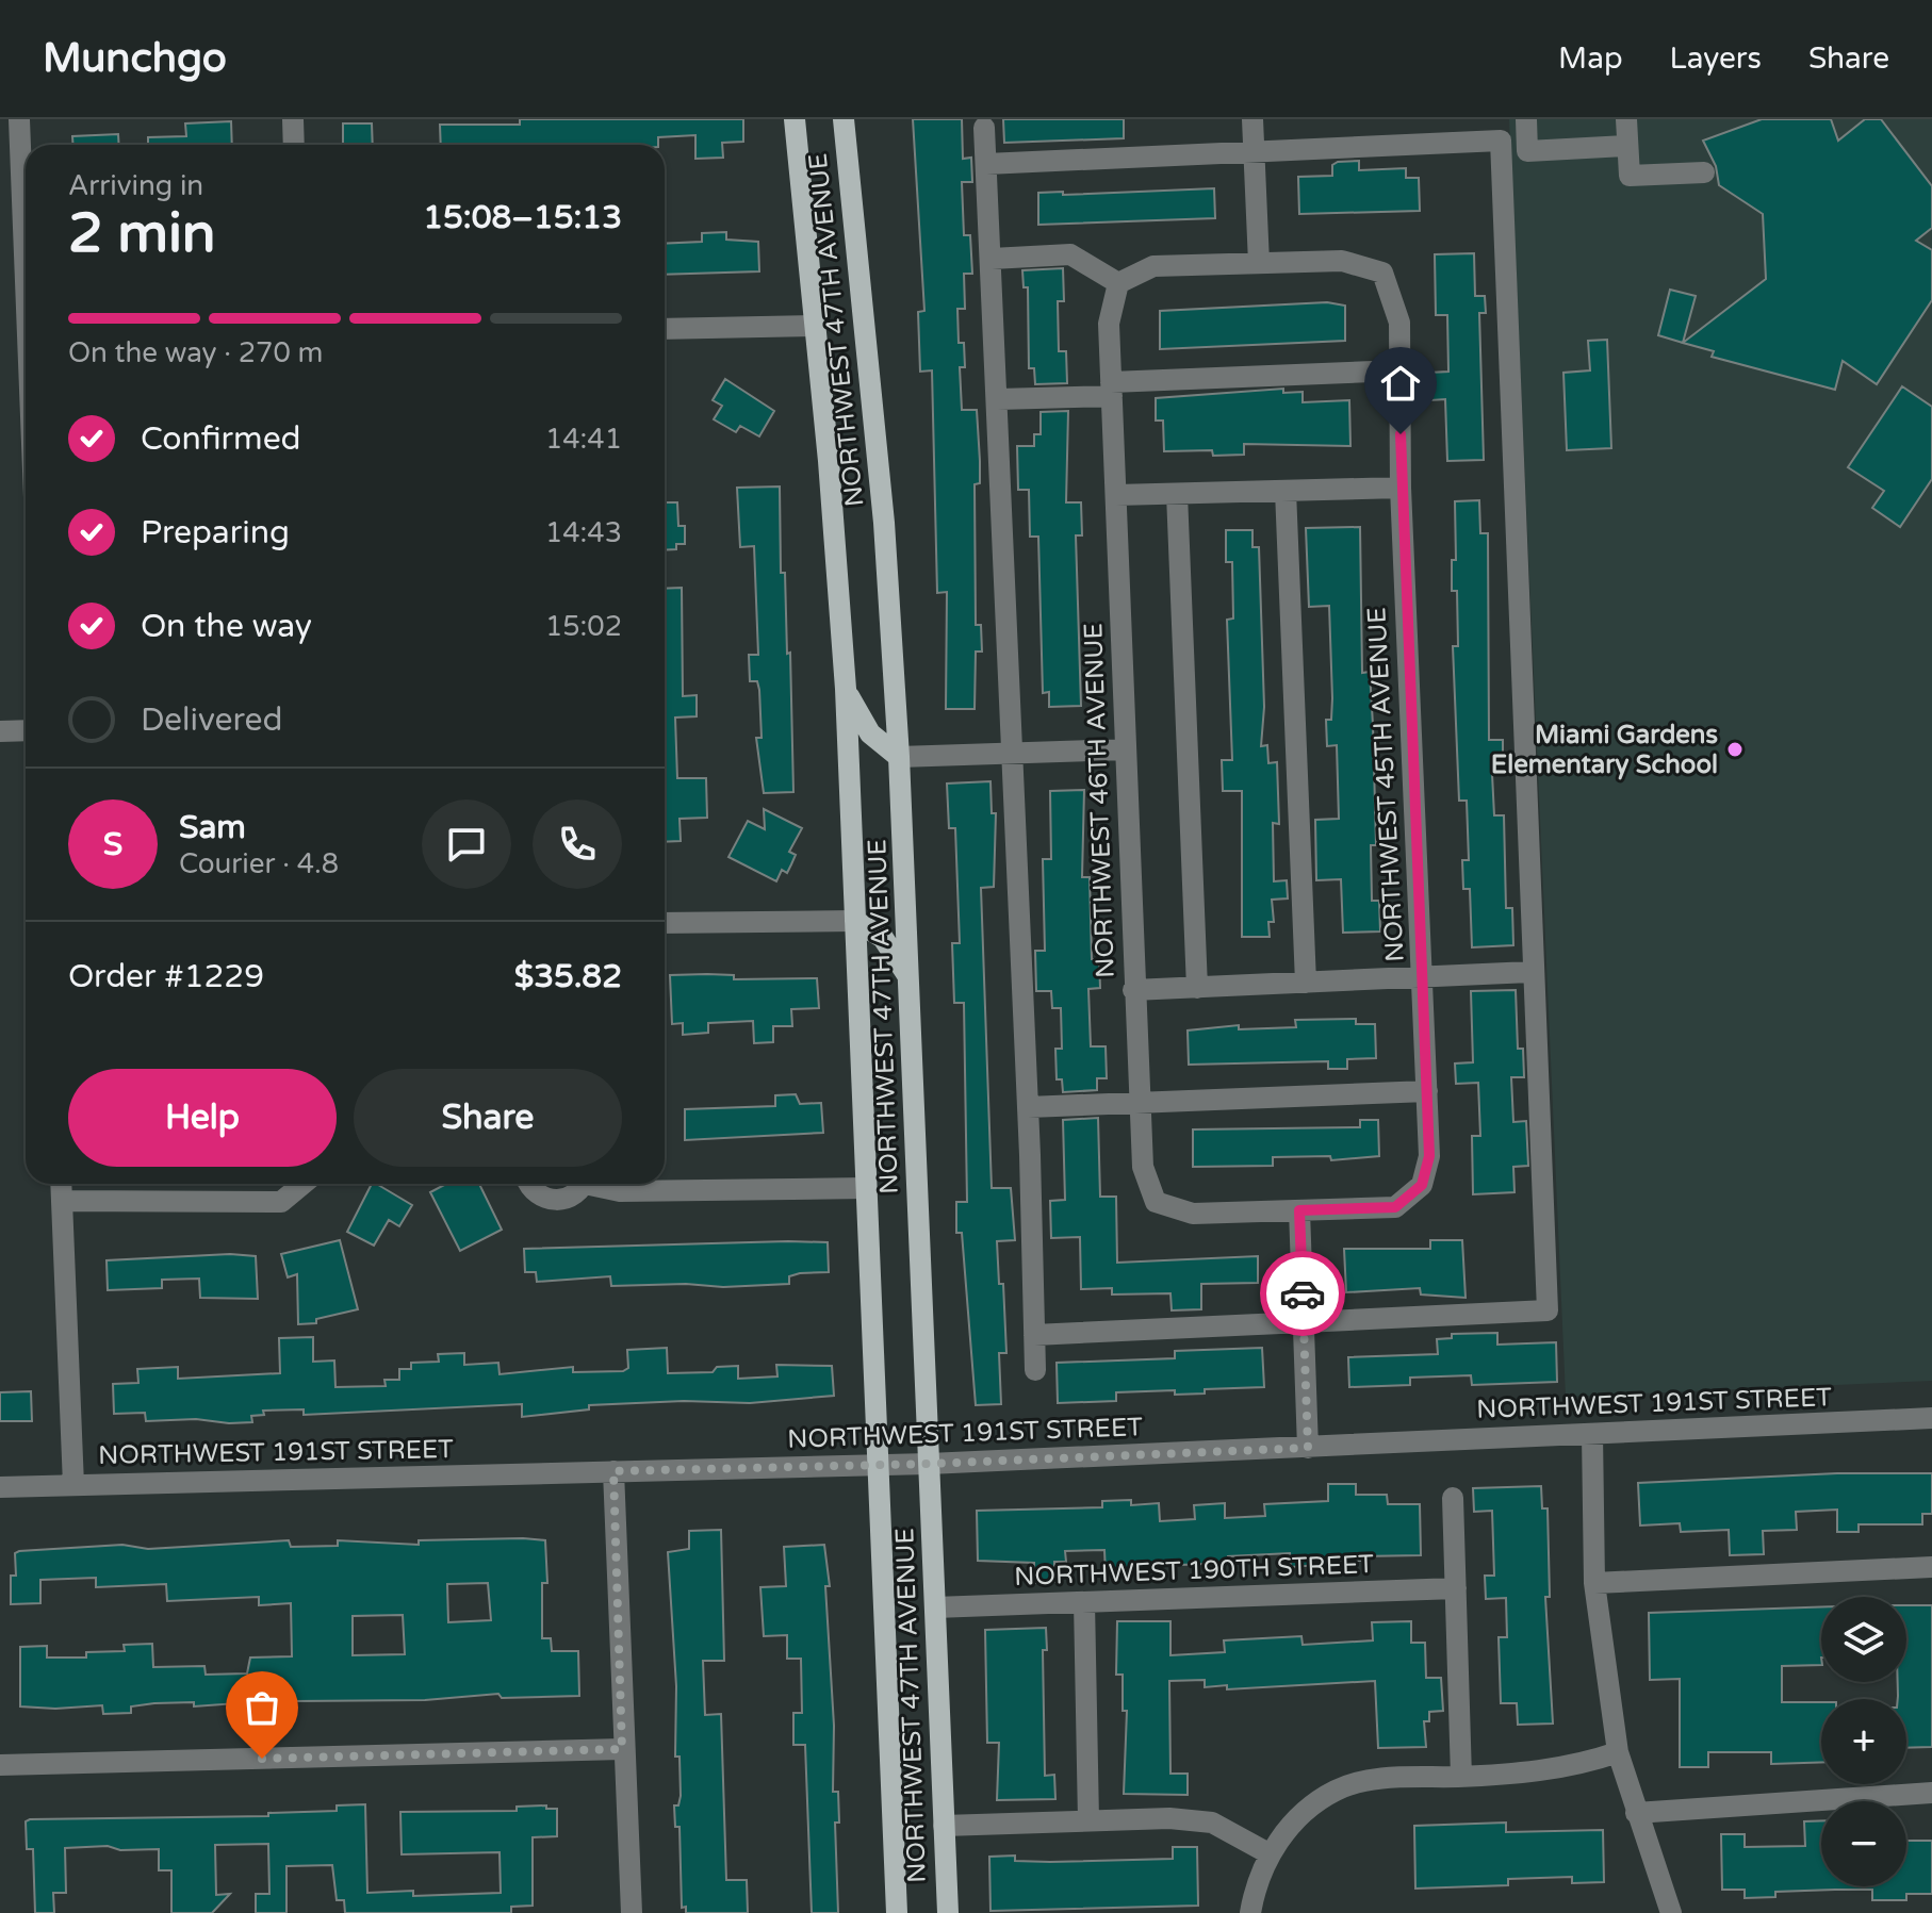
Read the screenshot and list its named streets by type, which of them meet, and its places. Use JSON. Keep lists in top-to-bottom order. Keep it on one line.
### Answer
{"streets":{"main road":["NORTHWEST 47TH AVENUE"],"street":["NORTHWEST 45TH AVENUE","NORTHWEST 46TH AVENUE","NORTHWEST 191ST STREET","NORTHWEST 190TH STREET"]},"crossings":[["NORTHWEST 47TH AVENUE","NORTHWEST 191ST STREET"],["NORTHWEST 47TH AVENUE","NORTHWEST 190TH STREET"],["NORTHWEST 45TH AVENUE","NORTHWEST 46TH AVENUE"]],"places":["Miami Gardens Elementary School"],"page":{"header":"Munchgo","nav":["Map","Layers","Share"],"heading":["2 min","Arriving in","15:08–15:13"],"panel":["Sam","Courier · 4.8","Order #1229","$35.82"],"bar":"On the way · 270 m","list":[["Confirmed","14:41"],["Preparing","14:43"],["On the way","15:02"],"Delivered"],"round":"S","buttons":["Help","Share"],"map_buttons":["+","−"]}}
